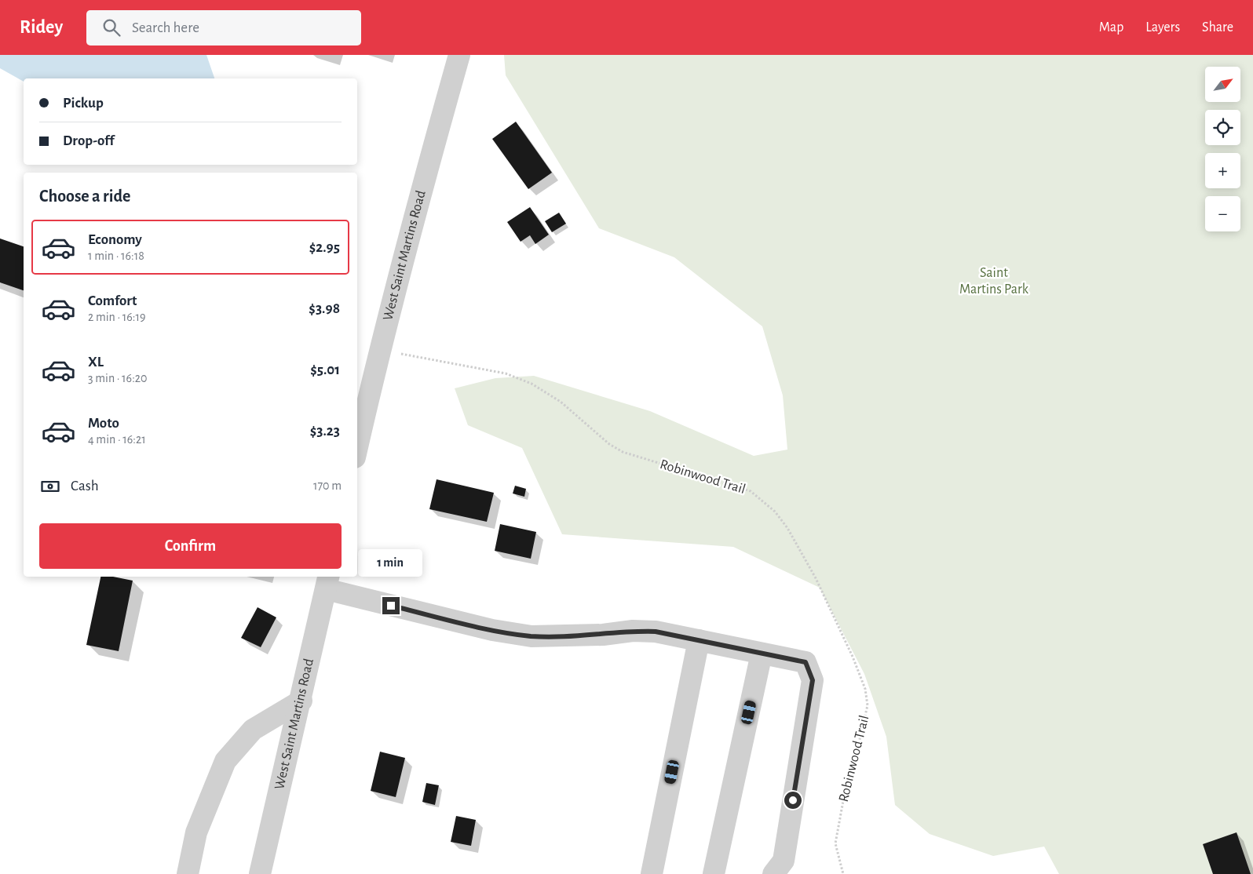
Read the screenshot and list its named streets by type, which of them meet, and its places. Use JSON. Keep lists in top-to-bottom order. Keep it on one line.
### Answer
{"streets":{"street":["West Saint Martins Road"],"path":["Robinwood Trail"]},"crossings":[["West Saint Martins Road","Robinwood Trail"]],"parks":["Saint Martins Park"],"north":"top right","page":{"header":"Ridey","search":"Search here","nav":["Map","Layers","Share"],"map_buttons":["+","−"],"banner":["Pickup","Drop-off"],"heading":"Choose a ride","list":[{"name":"Economy","note":"1 min · 16:18","value":"$2.95"},{"name":"Comfort","note":"2 min · 16:19","value":"$3.98"},{"name":"XL","note":"3 min · 16:20","value":"$5.01"},{"name":"Moto","note":"4 min · 16:21","value":"$3.23"}],"pay":["Cash","170 m"],"buttons":"Confirm","bubble":"1 min"}}
